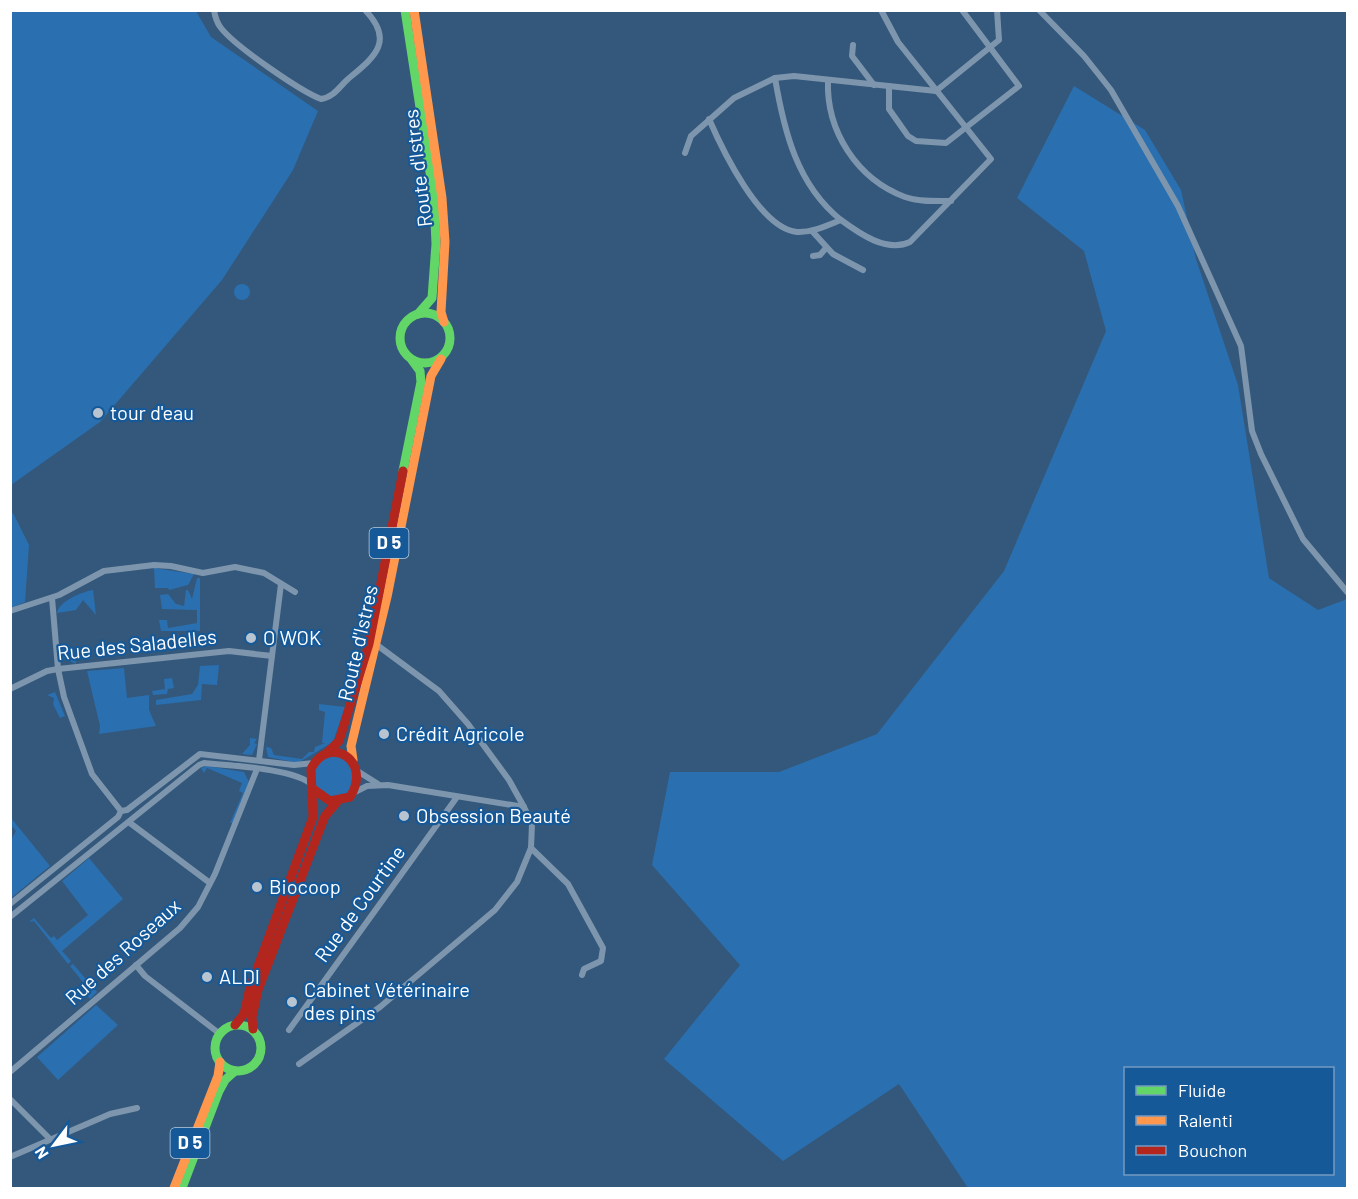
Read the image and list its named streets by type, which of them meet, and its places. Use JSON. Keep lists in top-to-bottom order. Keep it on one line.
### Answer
{"streets":{"main road":["Route d'Istres","D 5"],"street":["Rue des Saladelles","Rue de Courtine","Rue des Roseaux"]},"places":["tour d'eau","O WOK","Crédit Agricole","Obsession Beauté","Biocoop","ALDI","Cabinet Vétérinaire des pins"],"legend":["Fluide","Ralenti","Bouchon"],"north":"bottom left"}
